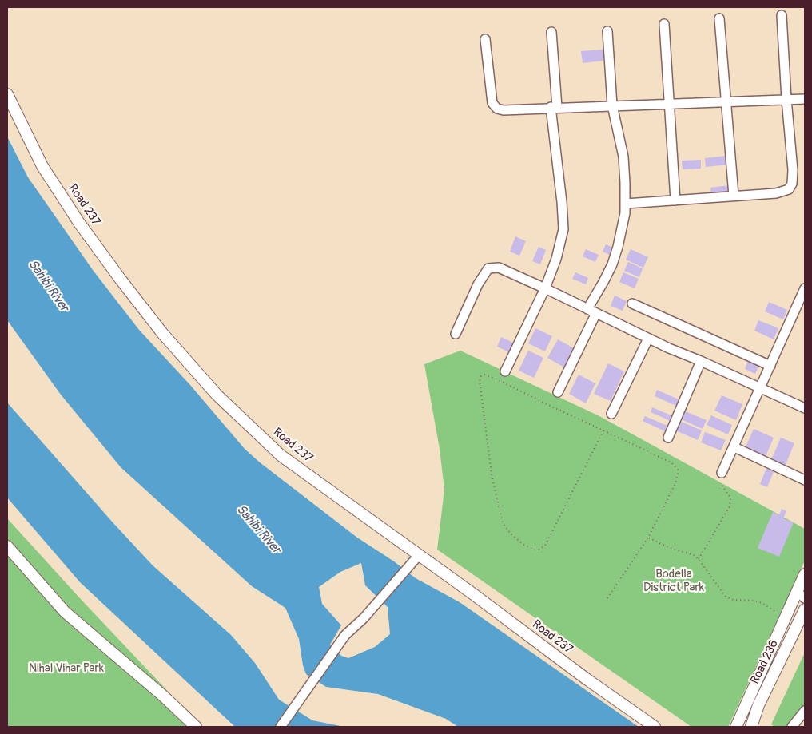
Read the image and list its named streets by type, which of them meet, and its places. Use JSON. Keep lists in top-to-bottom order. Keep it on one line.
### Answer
{"streets":{"street":["Road 237","Road 236"]},"water":["Sahibi River"],"parks":["Bodella District Park","Nihal Vihar Park"]}
